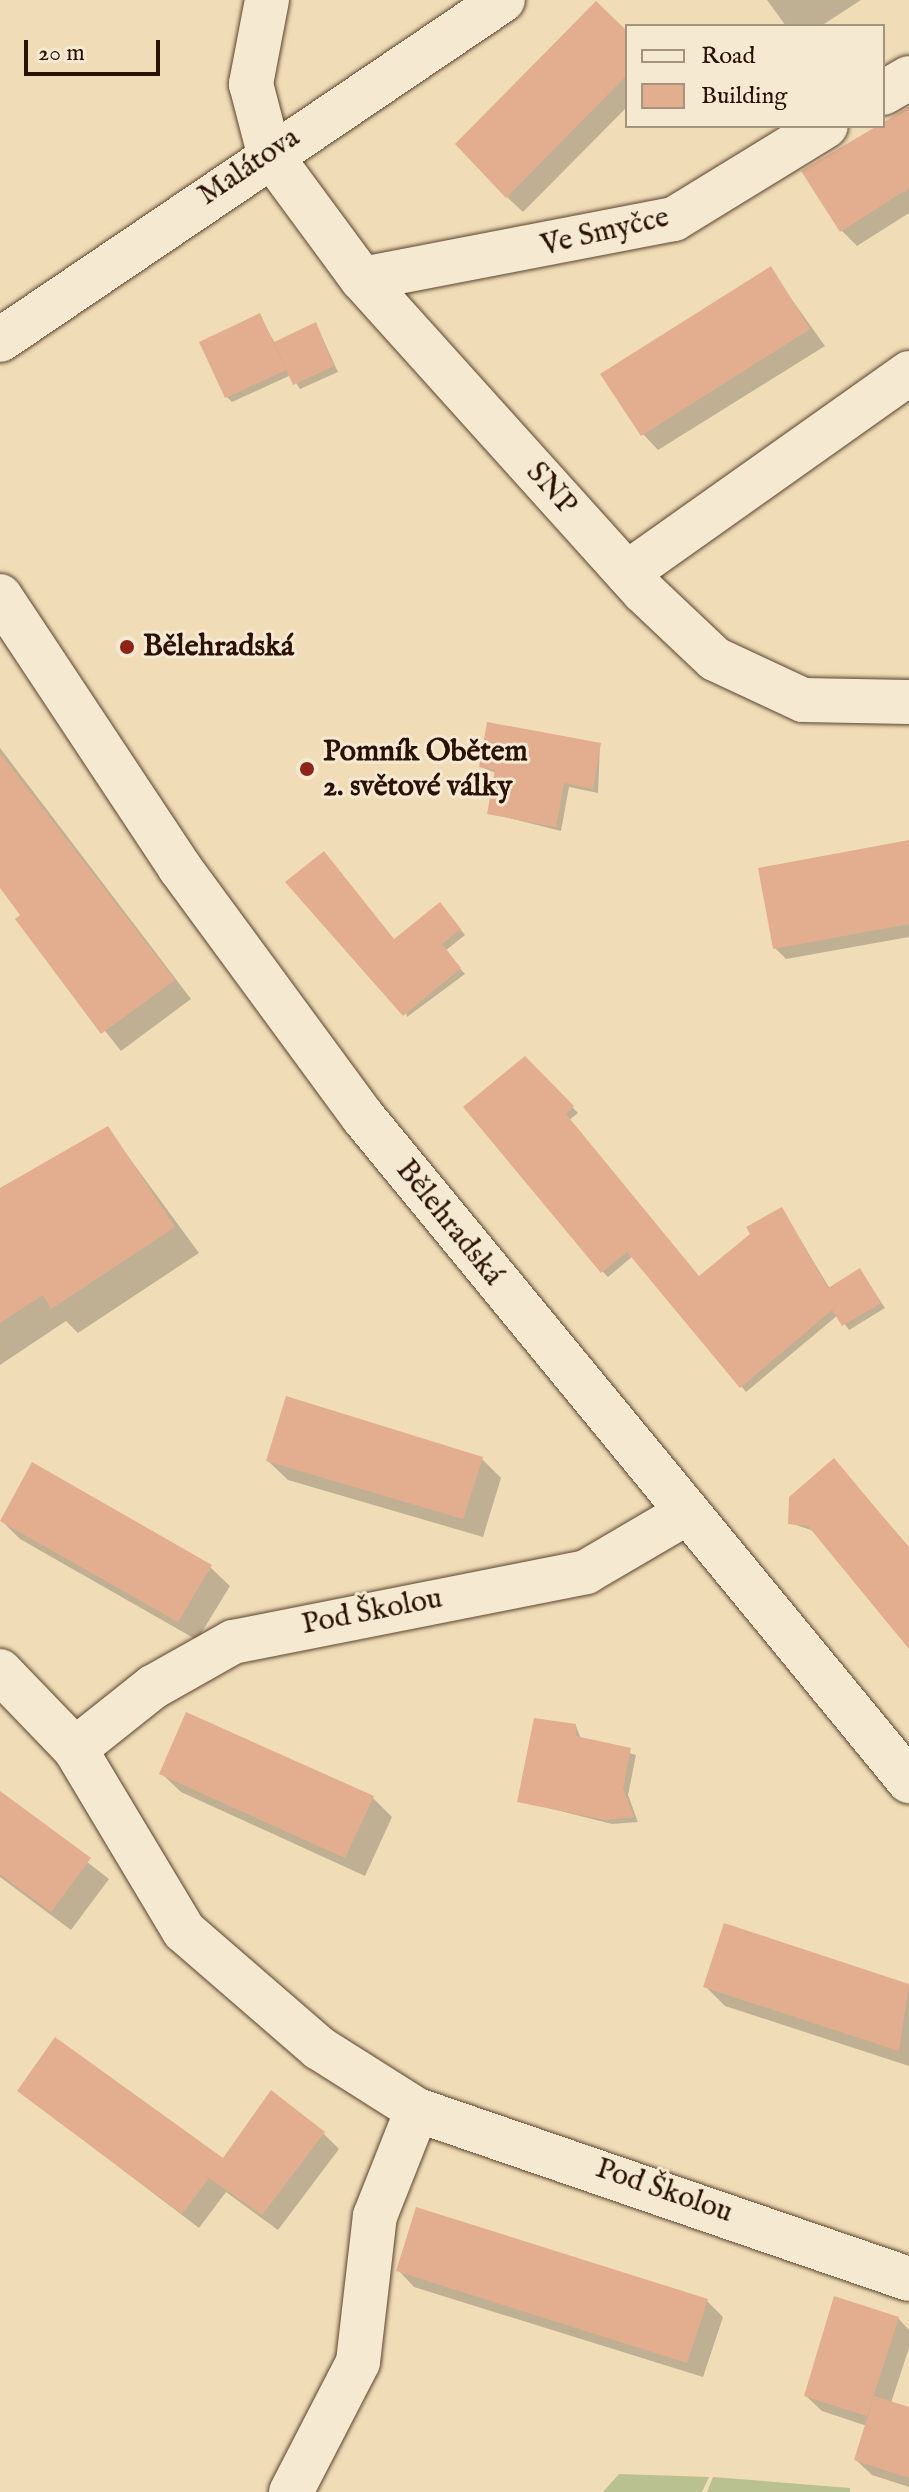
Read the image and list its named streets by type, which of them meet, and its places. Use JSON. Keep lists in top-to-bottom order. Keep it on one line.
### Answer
{"streets":{"street":["Malátova","Ve Smyčce","SNP","Bělehradská","Pod Školou"]},"crossings":[["Malátova","SNP"],["Ve Smyčce","SNP"],["Bělehradská","Pod Školou"]],"places":["Bělehradská","Pomník Obětem 2. světové války"],"legend":["Road","Building"],"scale_bar":"20 m"}
